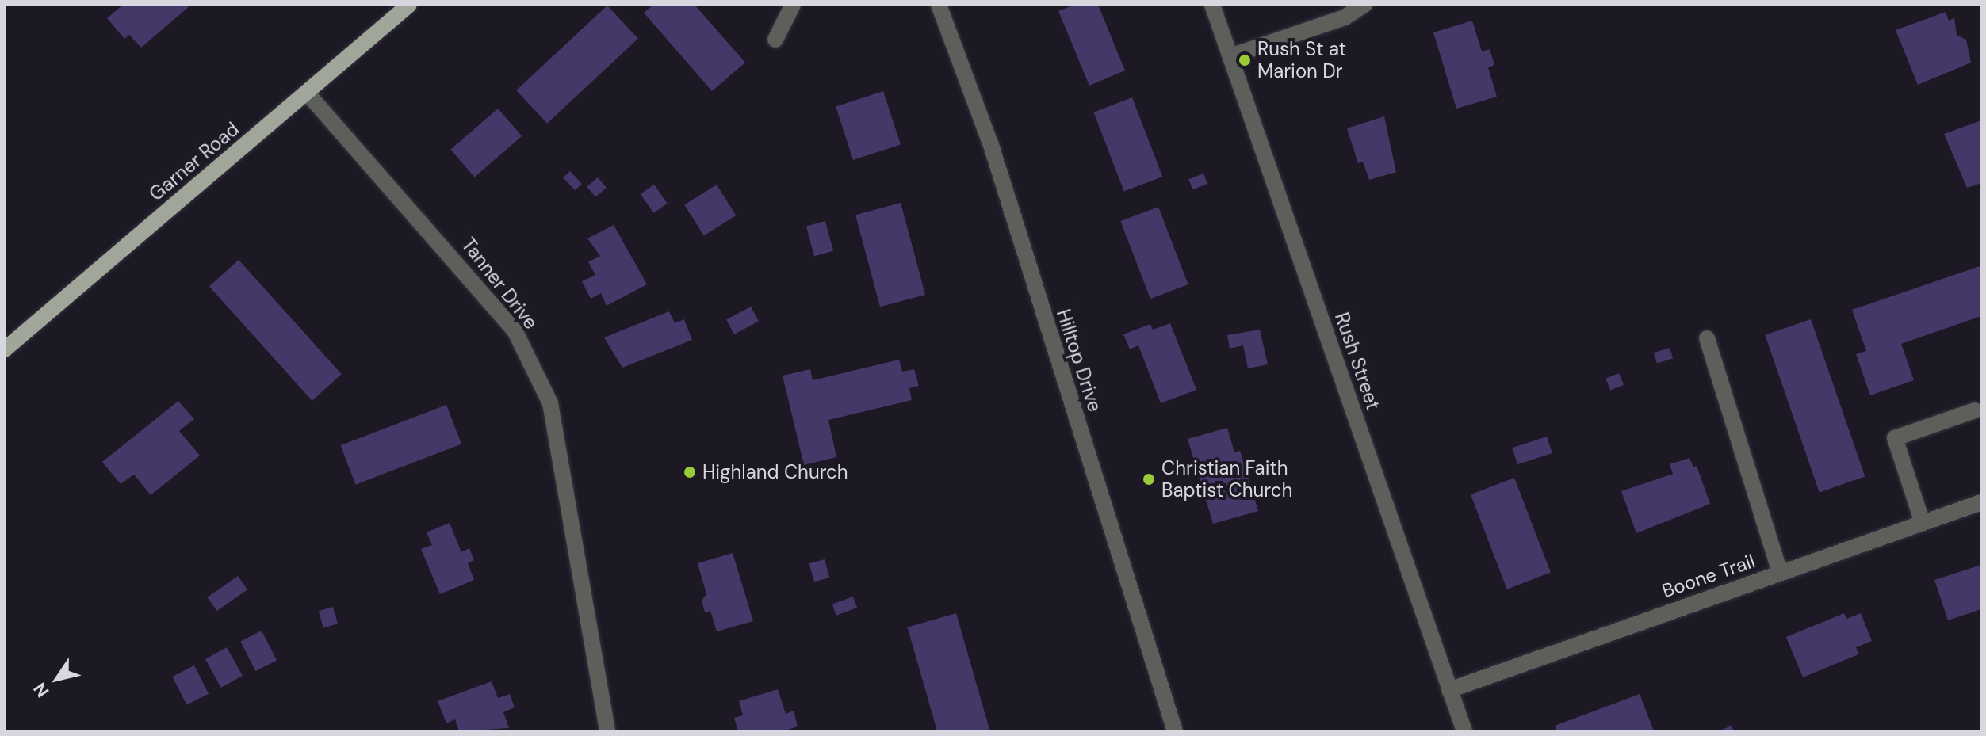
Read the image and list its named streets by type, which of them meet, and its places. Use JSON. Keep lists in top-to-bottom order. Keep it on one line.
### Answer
{"streets":{"main road":["Garner Road"],"street":["Tanner Drive","Hilltop Drive","Rush Street","Boone Trail"]},"crossings":[["Garner Road","Tanner Drive"],["Rush Street","Boone Trail"]],"places":["Rush St at Marion Dr","Highland Church","Christian Faith Baptist Church"],"north":"bottom left"}
